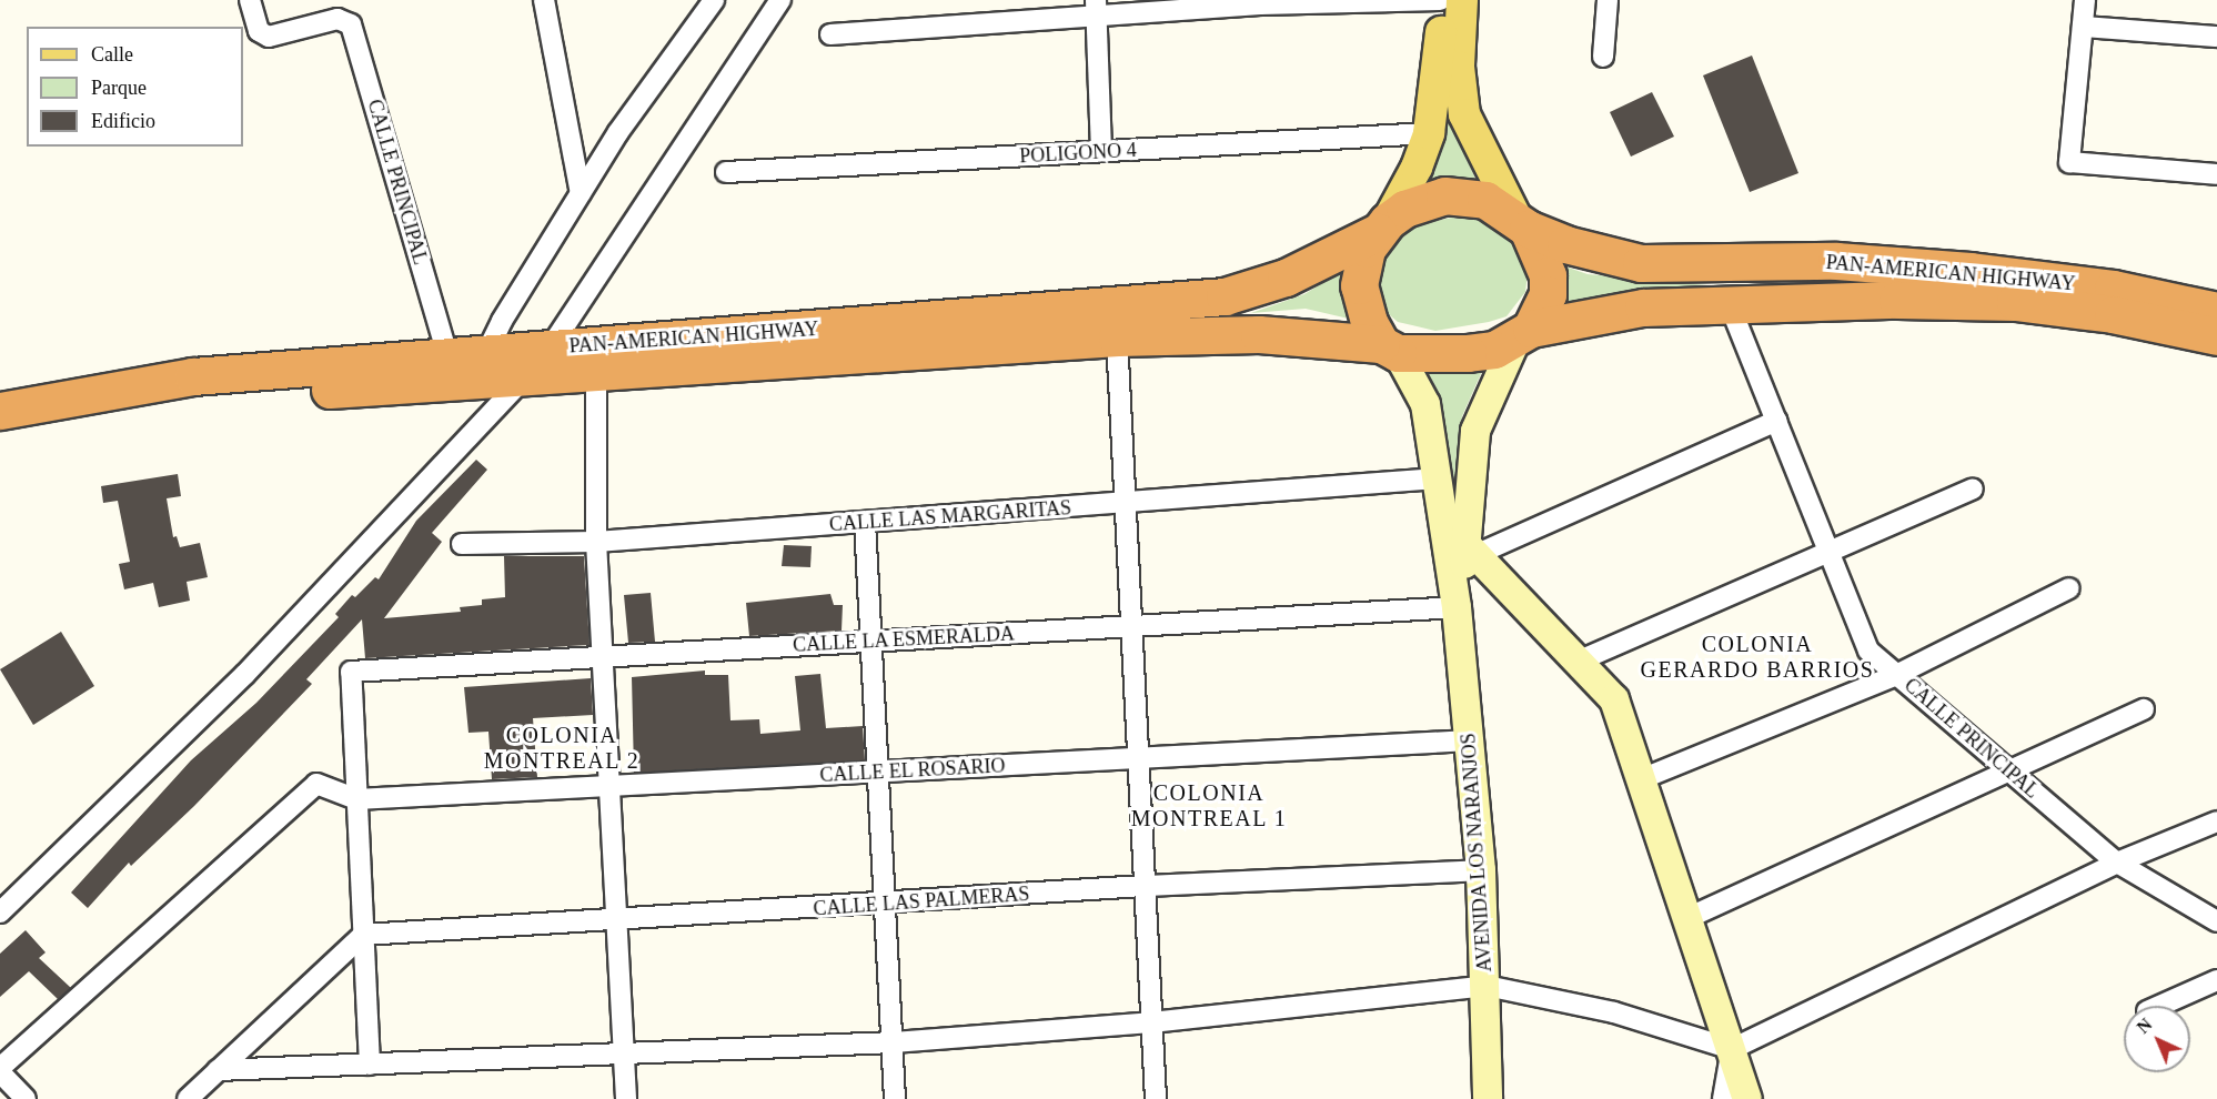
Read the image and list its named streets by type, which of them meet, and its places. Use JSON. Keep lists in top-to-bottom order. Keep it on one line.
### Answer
{"streets":{"highway":["PAN-AMERICAN HIGHWAY"],"main road":["AVENIDA LOS NARANJOS"],"street":["POLIGONO 4","CALLE PRINCIPAL","CALLE LAS MARGARITAS","CALLE LA ESMERALDA","CALLE EL ROSARIO","CALLE LAS PALMERAS"]},"crossings":[["CALLE PRINCIPAL","PAN-AMERICAN HIGHWAY"],["PAN-AMERICAN HIGHWAY","AVENIDA LOS NARANJOS"],["CALLE LAS MARGARITAS","AVENIDA LOS NARANJOS"],["CALLE LA ESMERALDA","CALLE EL ROSARIO"],["CALLE LA ESMERALDA","AVENIDA LOS NARANJOS"],["CALLE EL ROSARIO","AVENIDA LOS NARANJOS"],["AVENIDA LOS NARANJOS","CALLE LAS PALMERAS"]],"districts":["COLONIA GERARDO BARRIOS","COLONIA MONTREAL 2","COLONIA MONTREAL 1"],"legend":["Calle","Parque","Edificio"],"north":"top left"}
